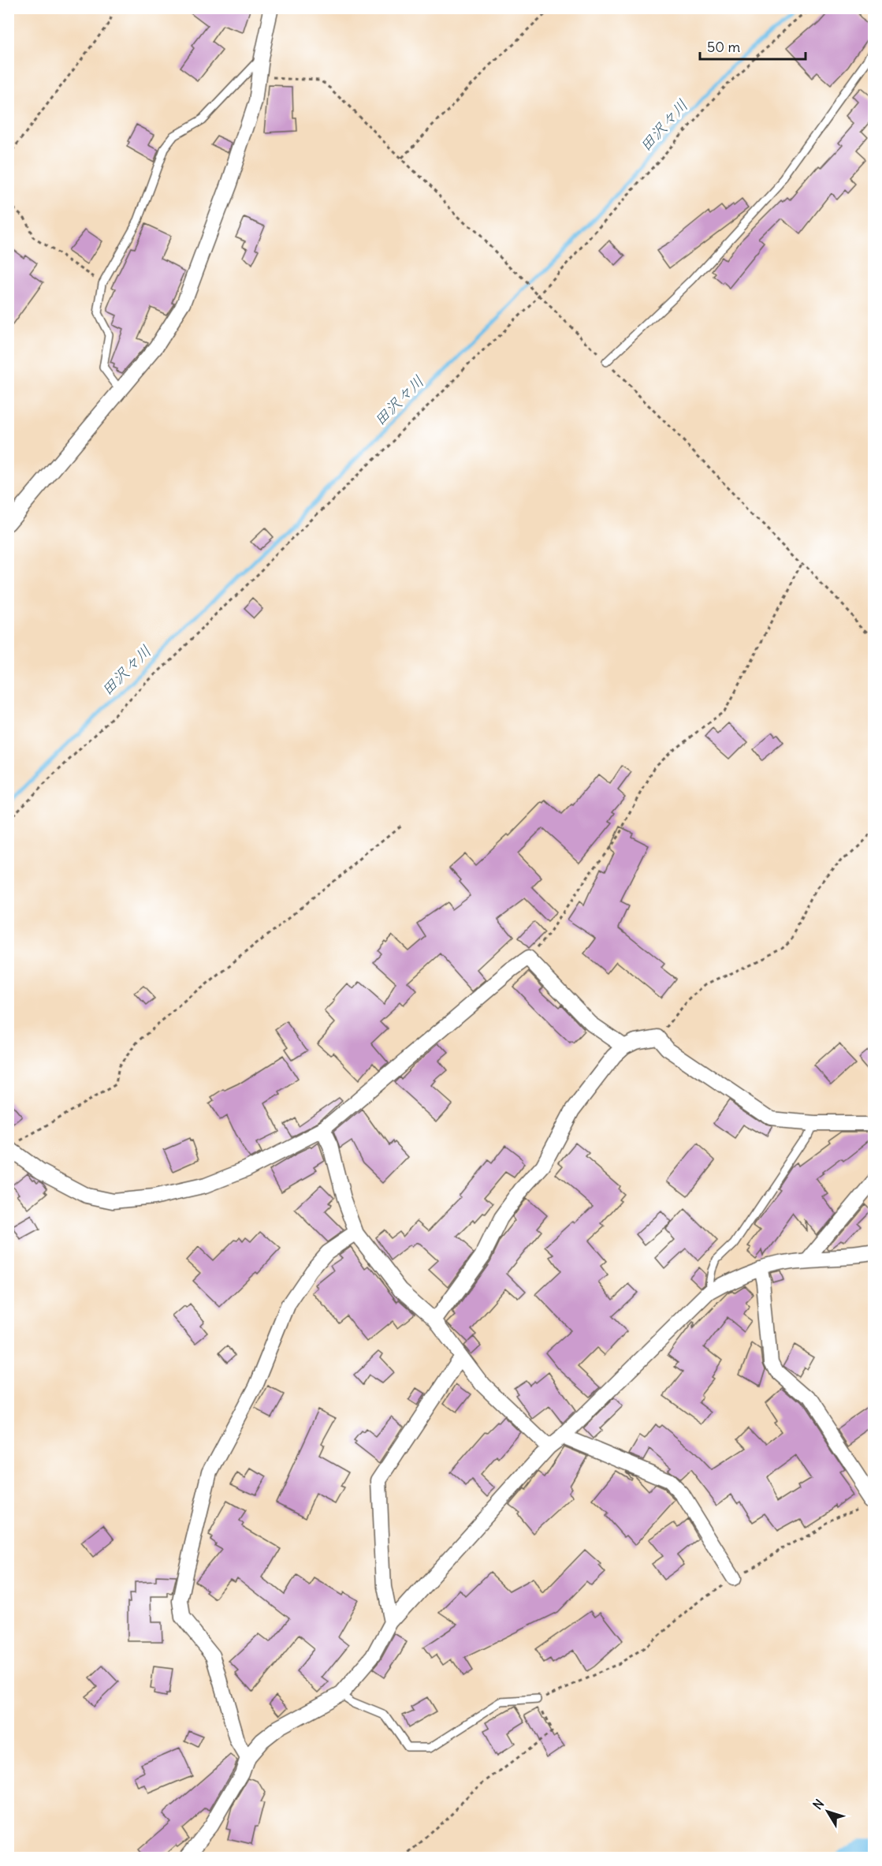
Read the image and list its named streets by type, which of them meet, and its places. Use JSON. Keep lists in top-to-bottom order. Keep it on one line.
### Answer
{"water":["田沢々川"],"scale_bar":"50 m","north":"top left"}
